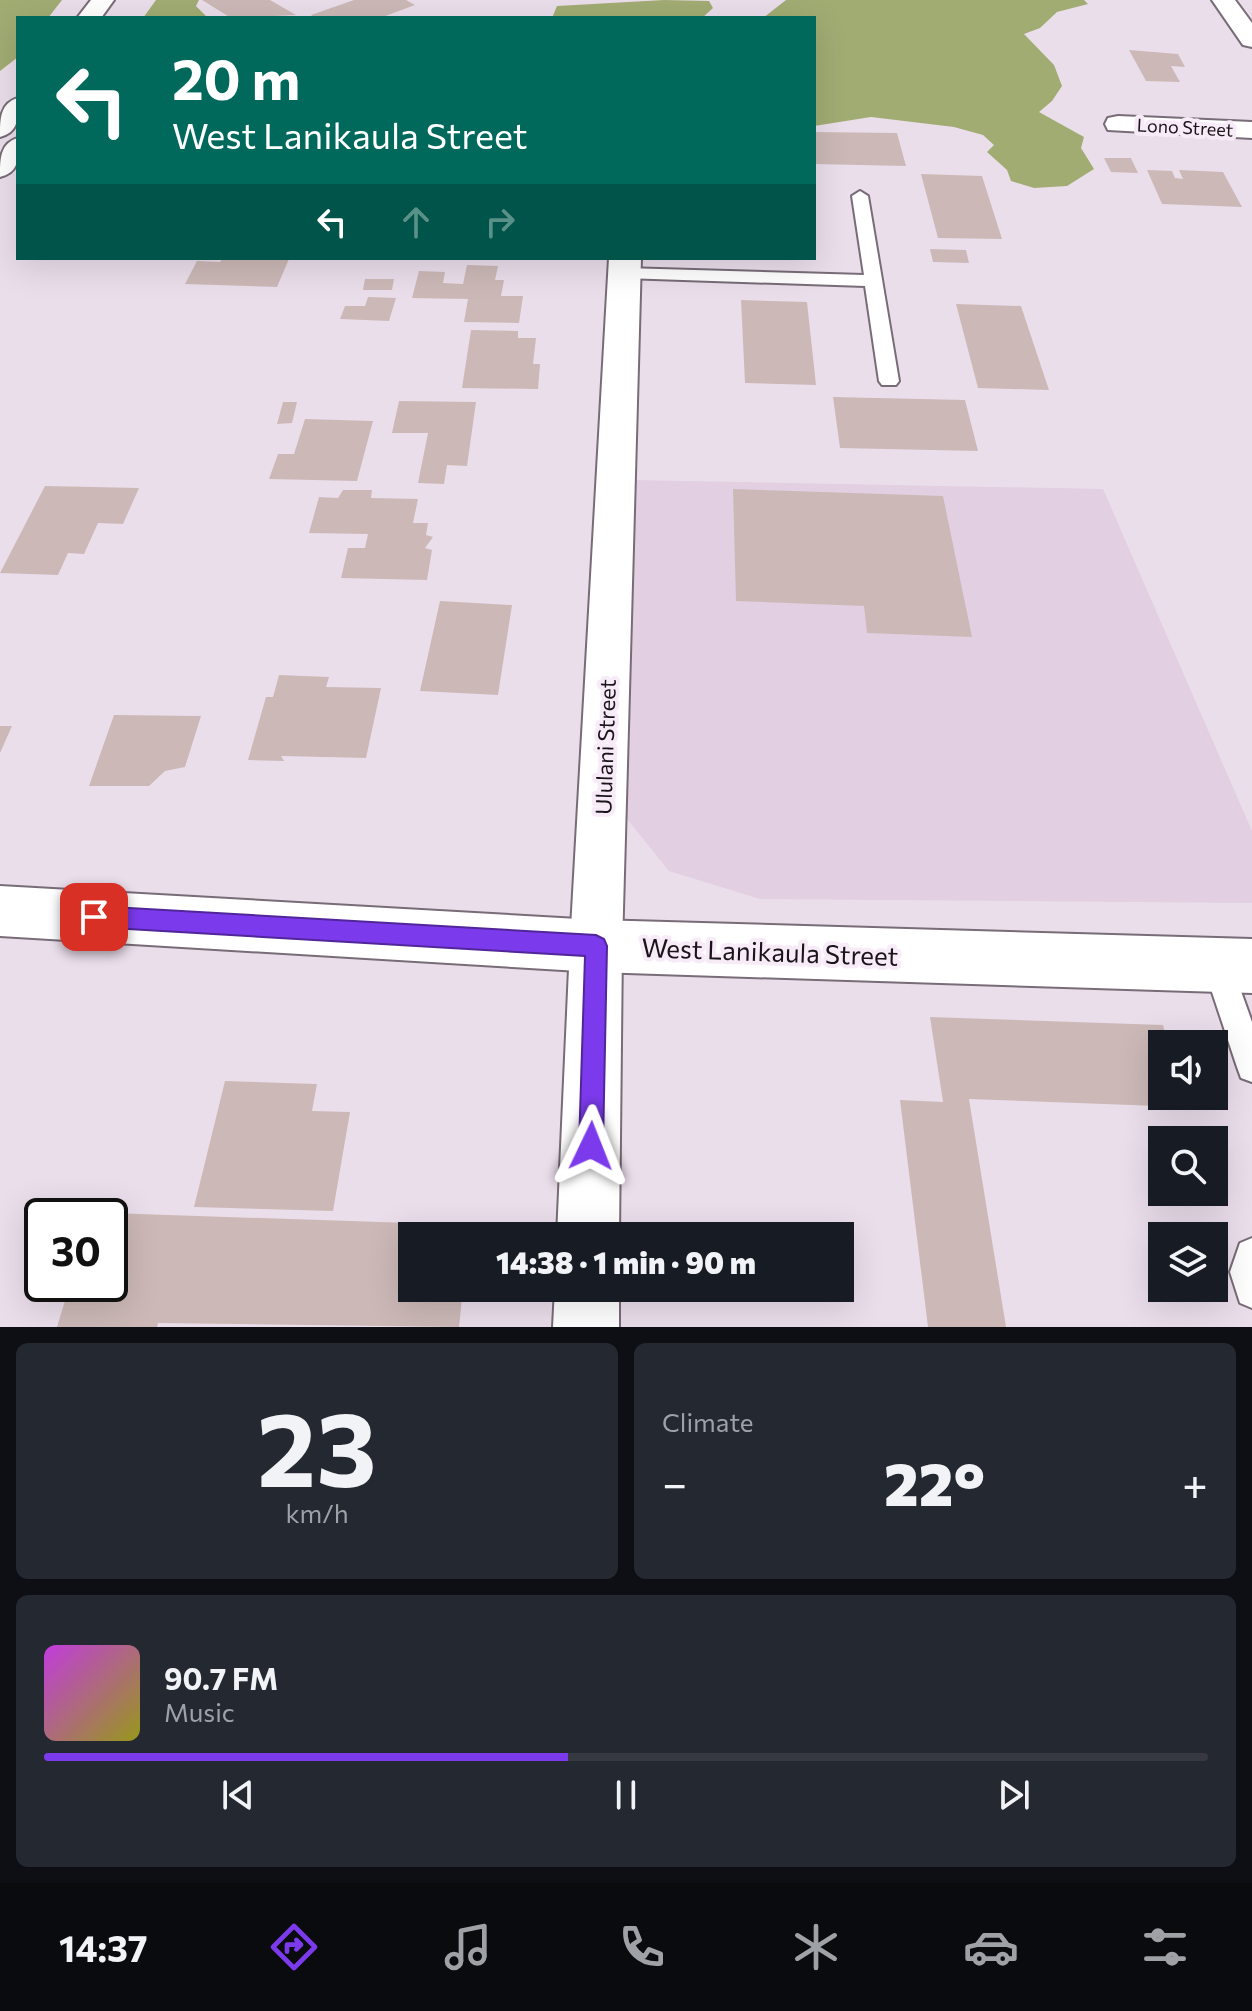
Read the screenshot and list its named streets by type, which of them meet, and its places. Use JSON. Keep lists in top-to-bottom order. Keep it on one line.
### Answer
{"streets":{"street":["Lono Street","Ululani Street","West Lanikaula Street"]},"crossings":[["Ululani Street","West Lanikaula Street"]],"page":{"turn":["20 m","West Lanikaula Street"],"limit":"30","trip":"14:38 · 1 min · 90 m","tile":[["23","km/h"],"Climate"],"heat":["−","22°","+"],"song":["90.7 FM","Music"],"tabs":"14:37"}}
